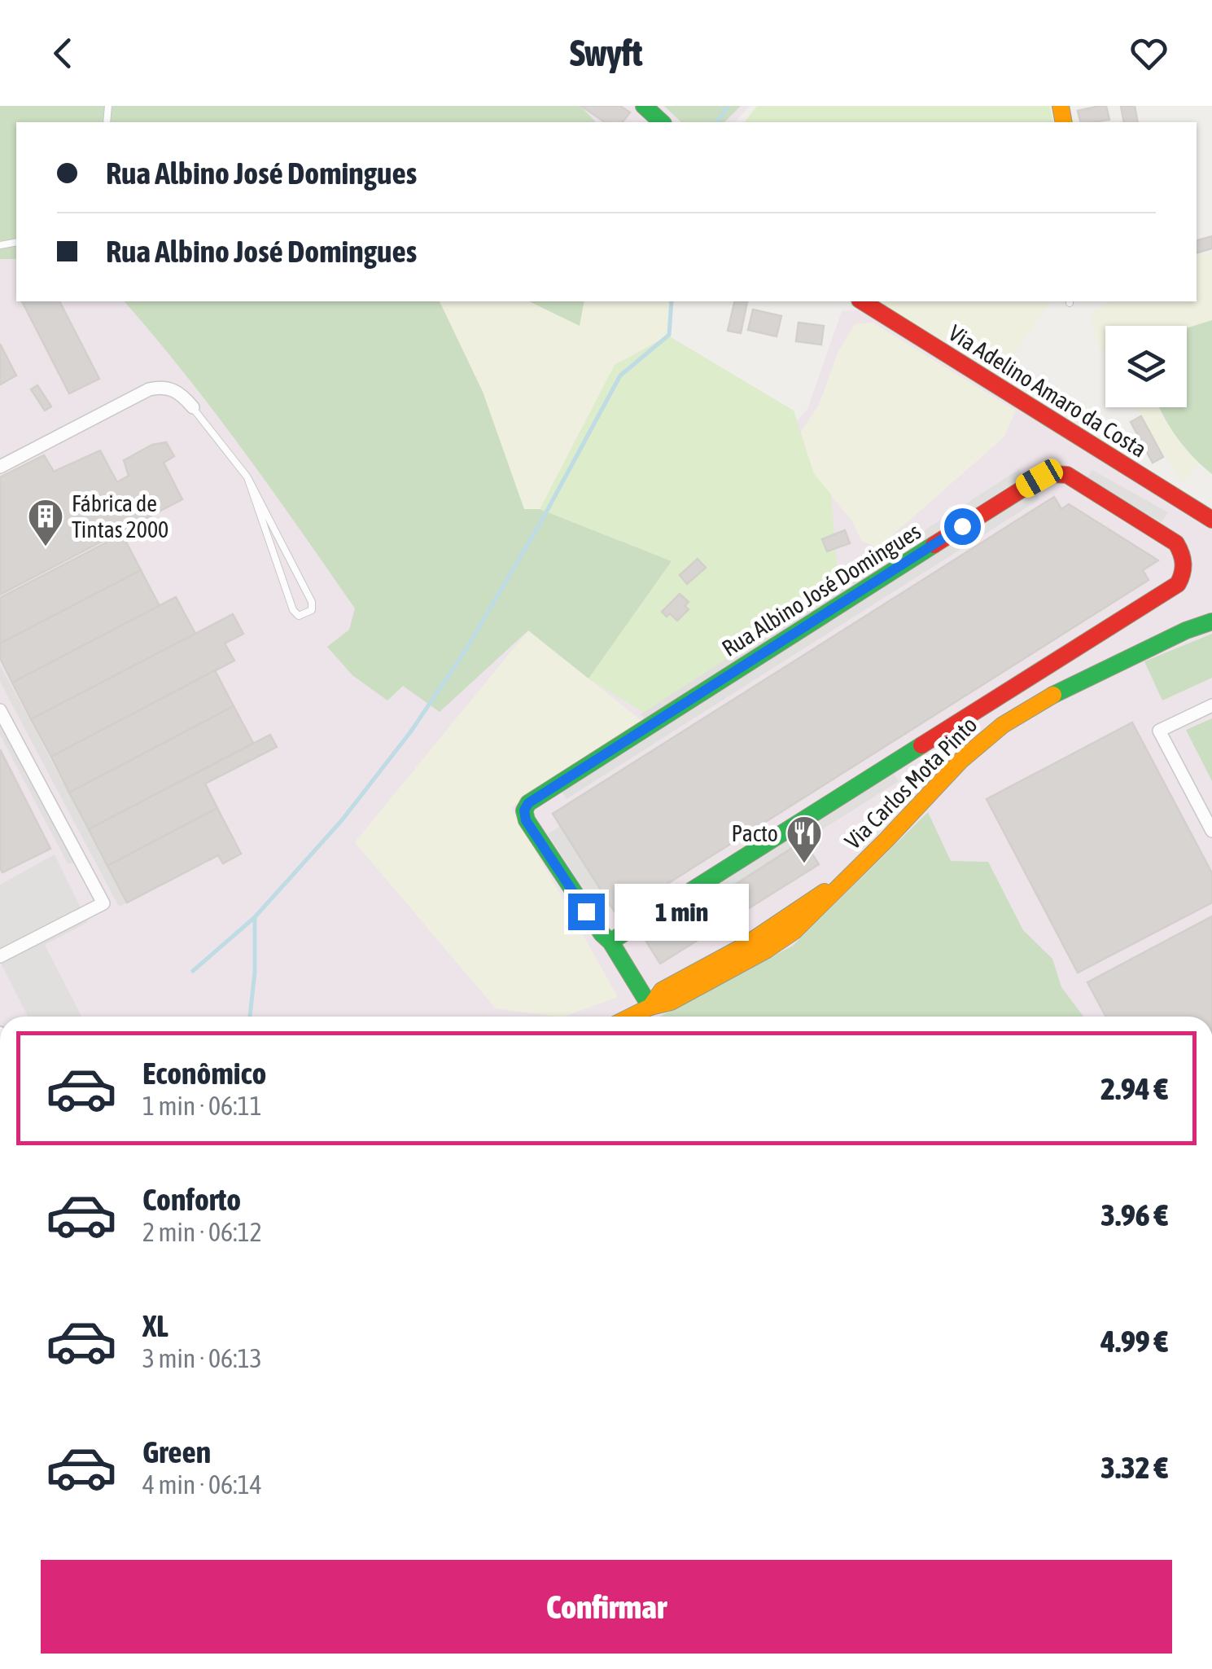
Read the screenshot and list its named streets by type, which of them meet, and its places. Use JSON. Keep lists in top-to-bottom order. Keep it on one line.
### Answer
{"streets":{"street":["Via Adelino Amaro da Costa","Rua Albino José Domingues","Via Carlos Mota Pinto"]},"crossings":[["Rua Albino José Domingues","Via Carlos Mota Pinto"]],"places":{"building":["Fábrica de Tintas 2000"],"restaurant":["Pacto"]},"page":{"header":"Swyft","banner":["Rua Albino José Domingues","Rua Albino José Domingues"],"bubble":"1 min","list":[{"name":"Econômico","note":"1 min · 06:11","value":"2.94 €"},{"name":"Conforto","note":"2 min · 06:12","value":"3.96 €"},{"name":"XL","note":"3 min · 06:13","value":"4.99 €"},{"name":"Green","note":"4 min · 06:14","value":"3.32 €"}],"buttons":"Confirmar"}}
